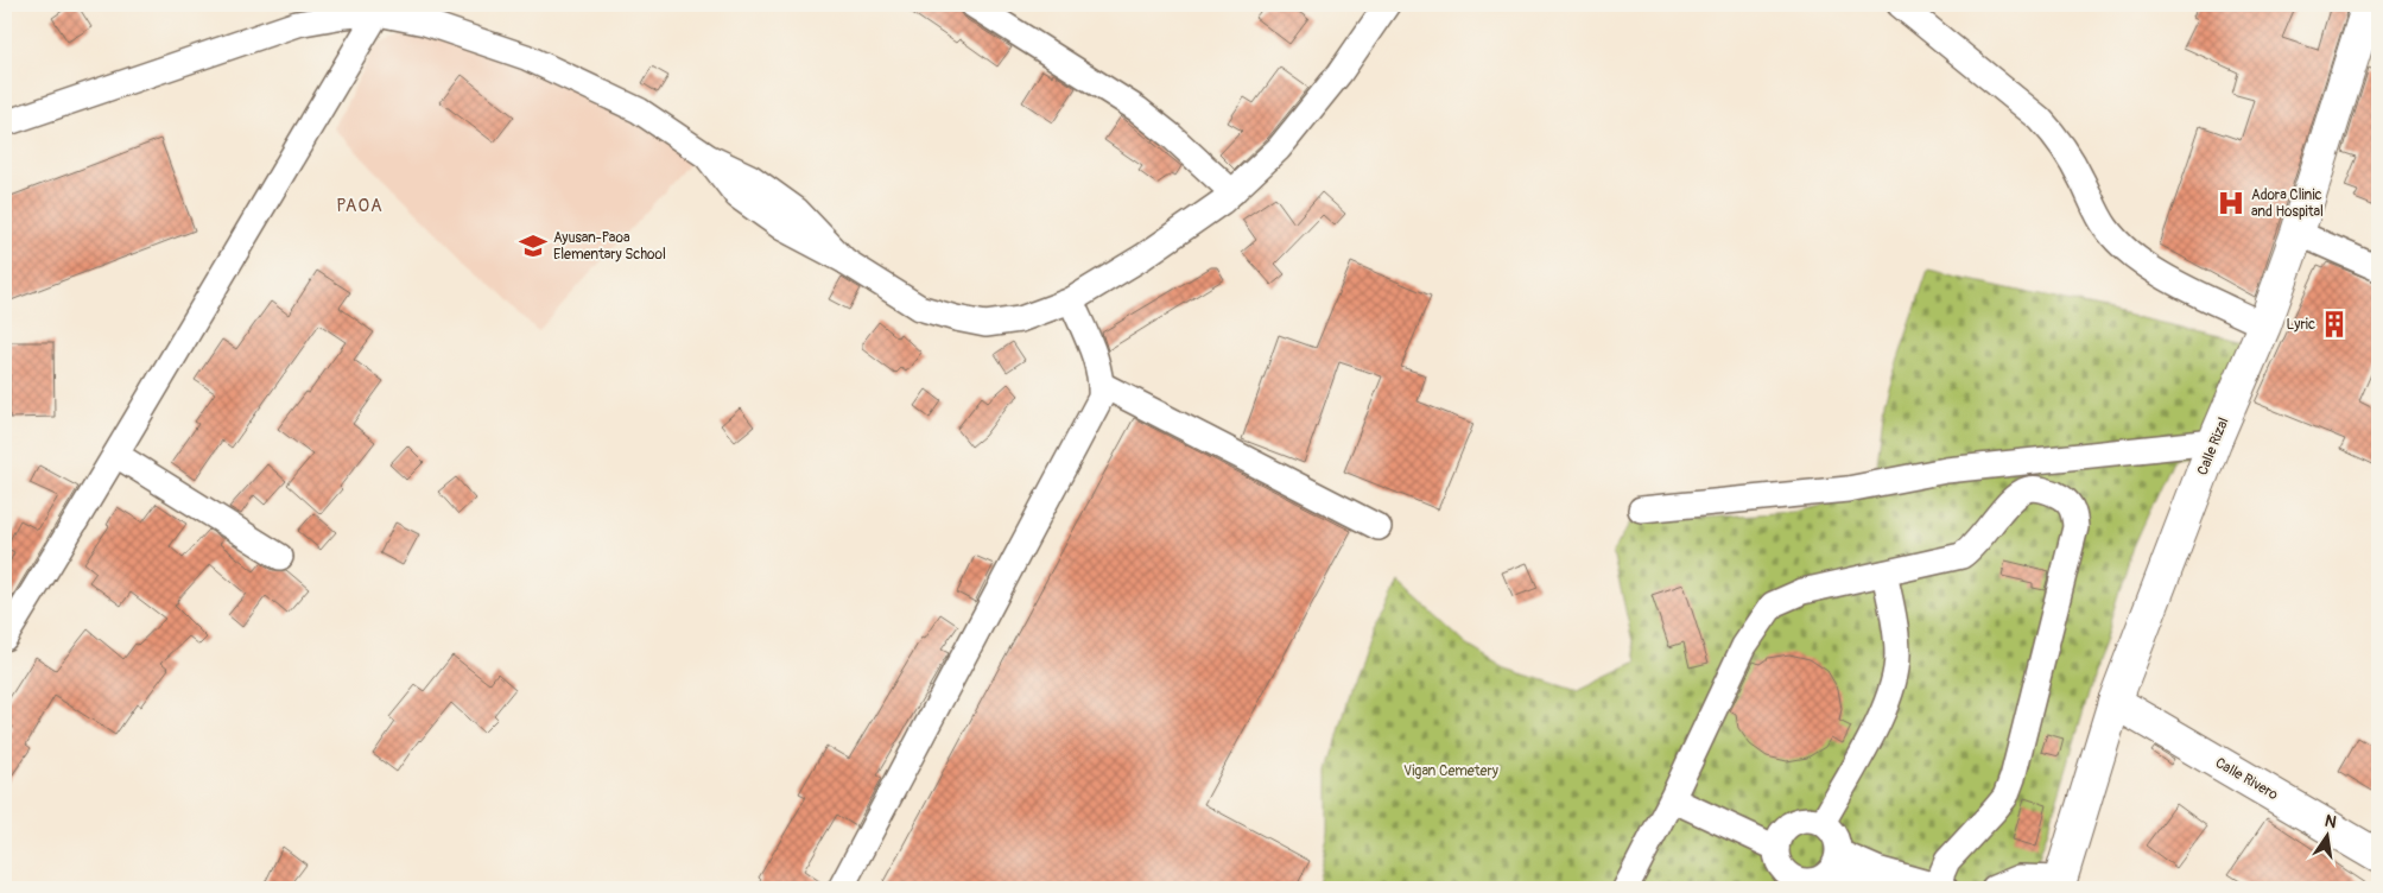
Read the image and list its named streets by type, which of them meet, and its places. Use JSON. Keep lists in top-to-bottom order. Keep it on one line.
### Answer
{"streets":{"main road":["Calle Rizal","Calle Rivero"]},"crossings":[["Calle Rizal","Calle Rivero"]],"districts":["PAOA"],"parks":["Vigan Cemetery"],"places":{"hospital":["Adora Clinic and Hospital"],"school or university":["Ayusan-Paoa Elementary School"],"building":["Lyric"]},"north":"top"}
